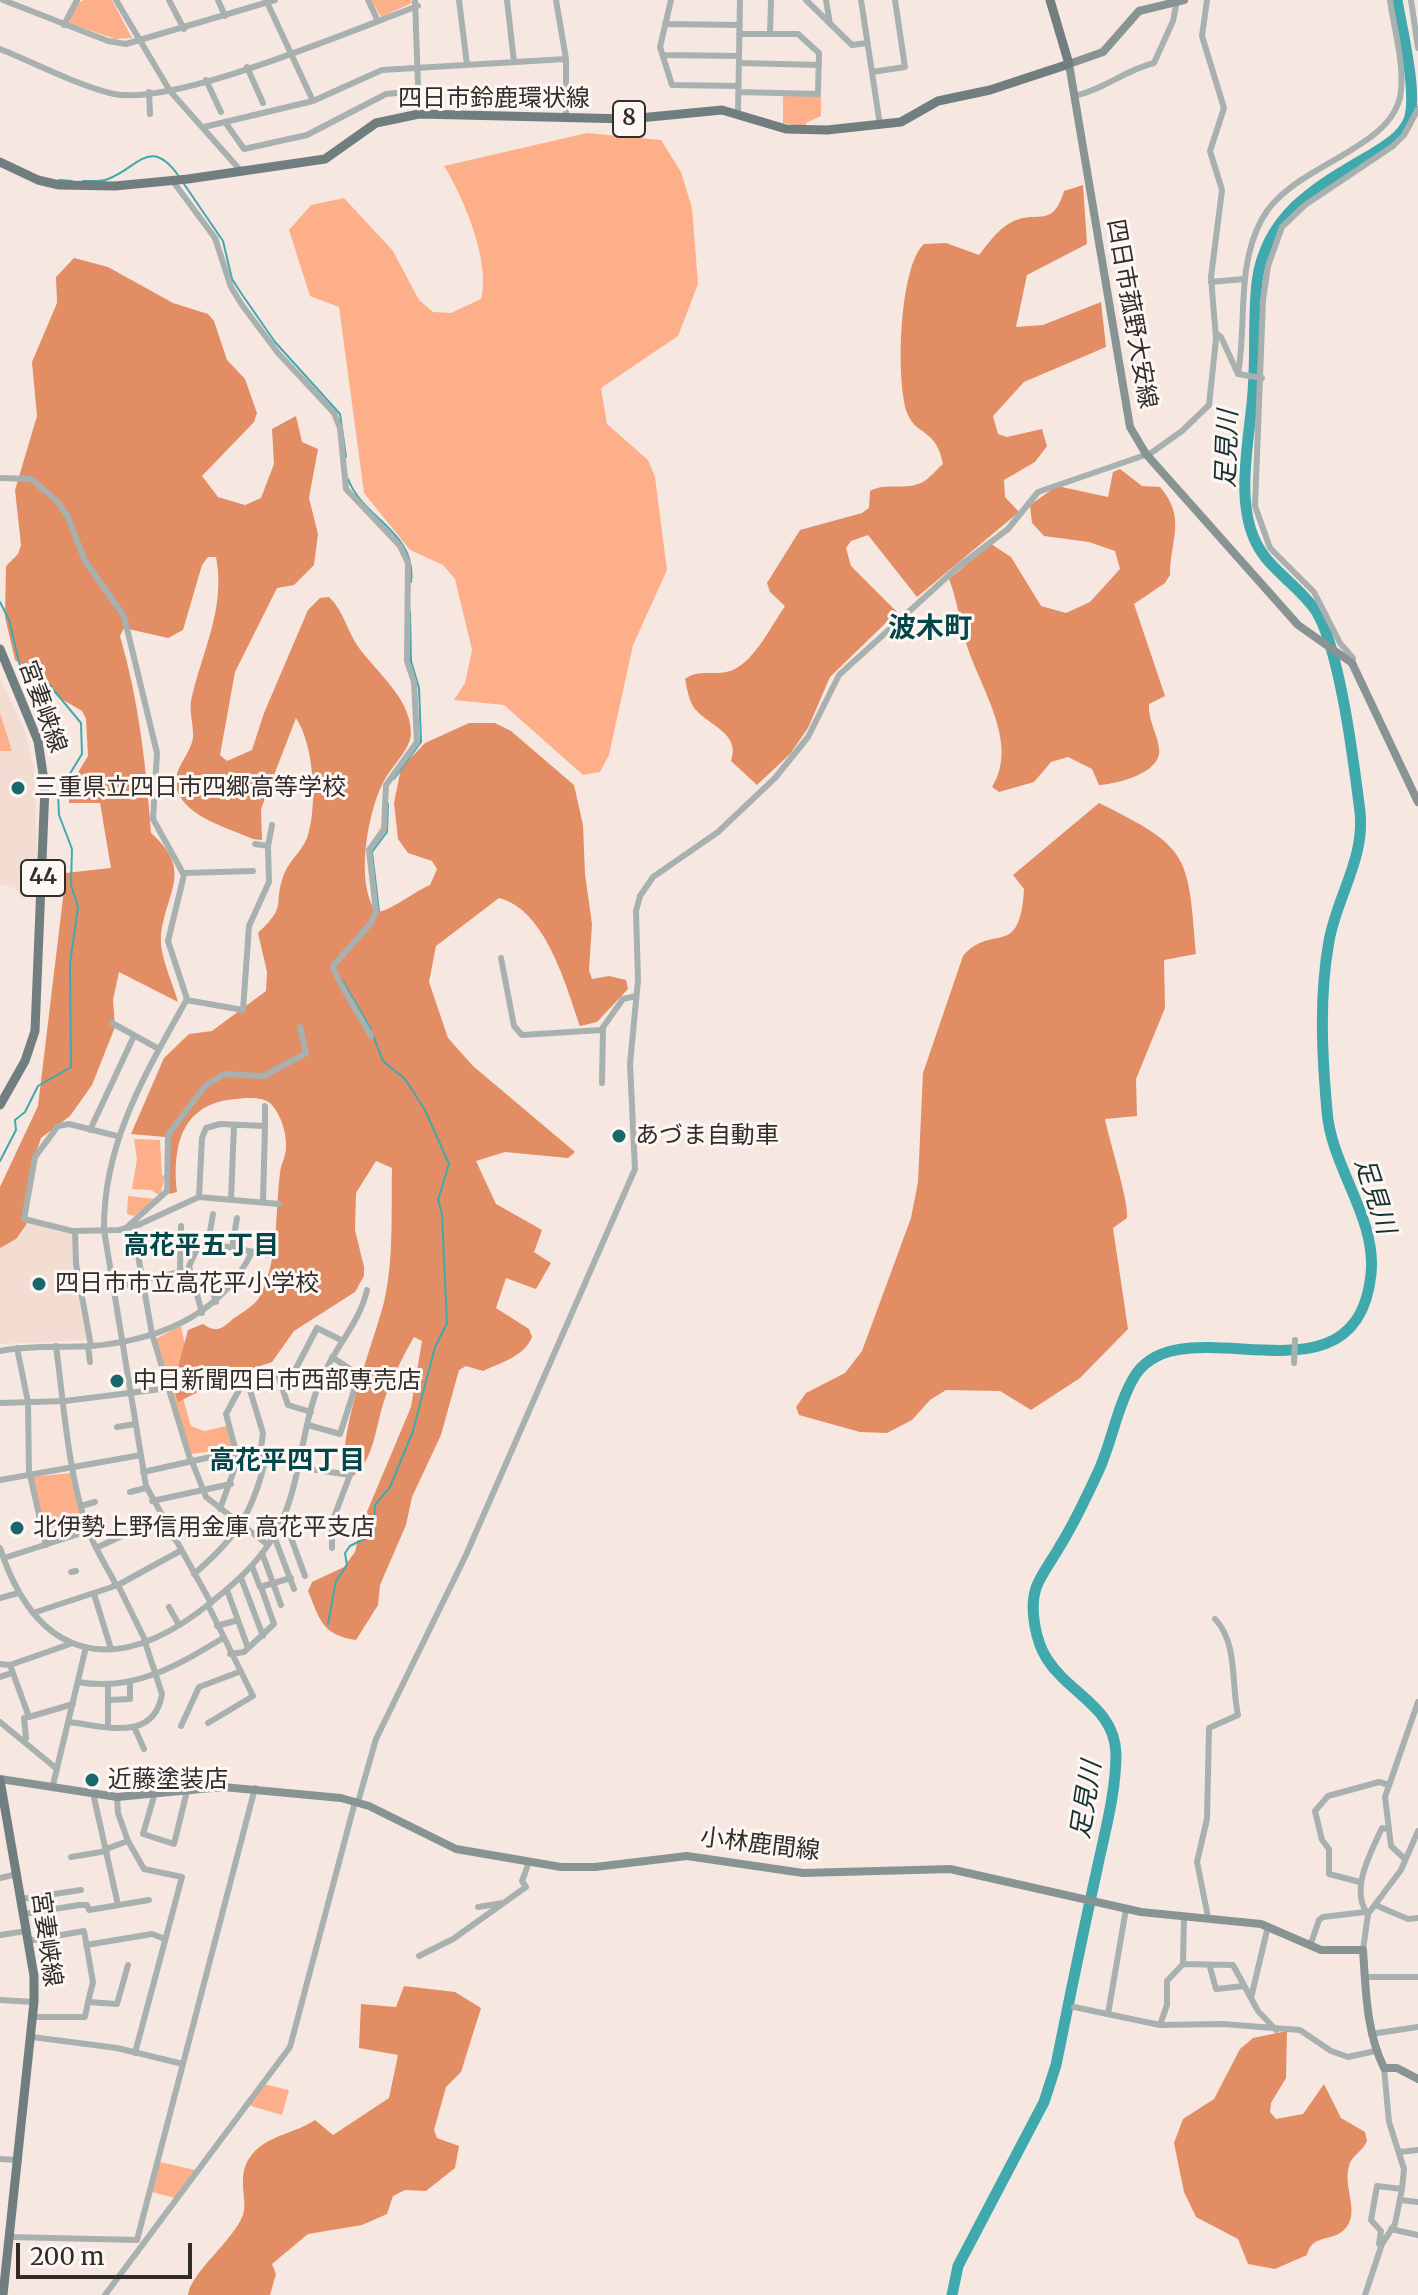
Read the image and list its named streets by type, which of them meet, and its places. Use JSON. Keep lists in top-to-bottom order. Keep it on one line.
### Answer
{"streets":{"main road":["四日市鈴鹿環状線","8","四日市菰野大安線","宮妻峡線","44","小林鹿間線"]},"crossings":[["四日市鈴鹿環状線","四日市菰野大安線"],["宮妻峡線","小林鹿間線"]],"districts":["波木町","高花平五丁目","高花平四丁目"],"water":["足見川"],"places":["三重県立四日市四郷高等学校","あづま自動車","四日市市立高花平小学校","中日新聞四日市西部専売店","北伊勢上野信用金庫 高花平支店","近藤塗装店"],"scale_bar":"200 m"}
